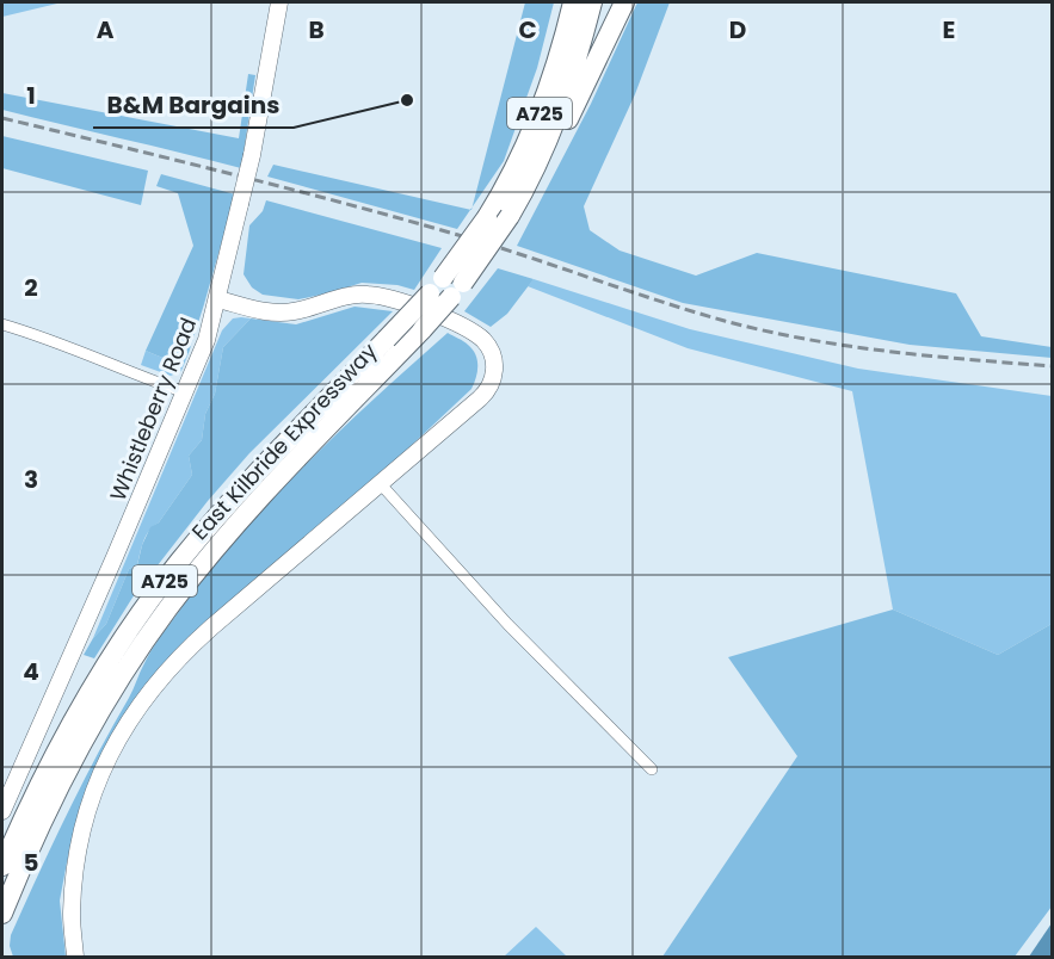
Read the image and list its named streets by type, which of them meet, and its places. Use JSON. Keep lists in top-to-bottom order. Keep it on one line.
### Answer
{"streets":{"highway":["A725","East Kilbride Expressway"],"street":["Whistleberry Road"]},"crossings":[["A725","East Kilbride Expressway"]],"places":["B&M Bargains"],"grid":{"columns":["A","B","C","D","E"],"rows":["1","2","3","4","5"]}}
